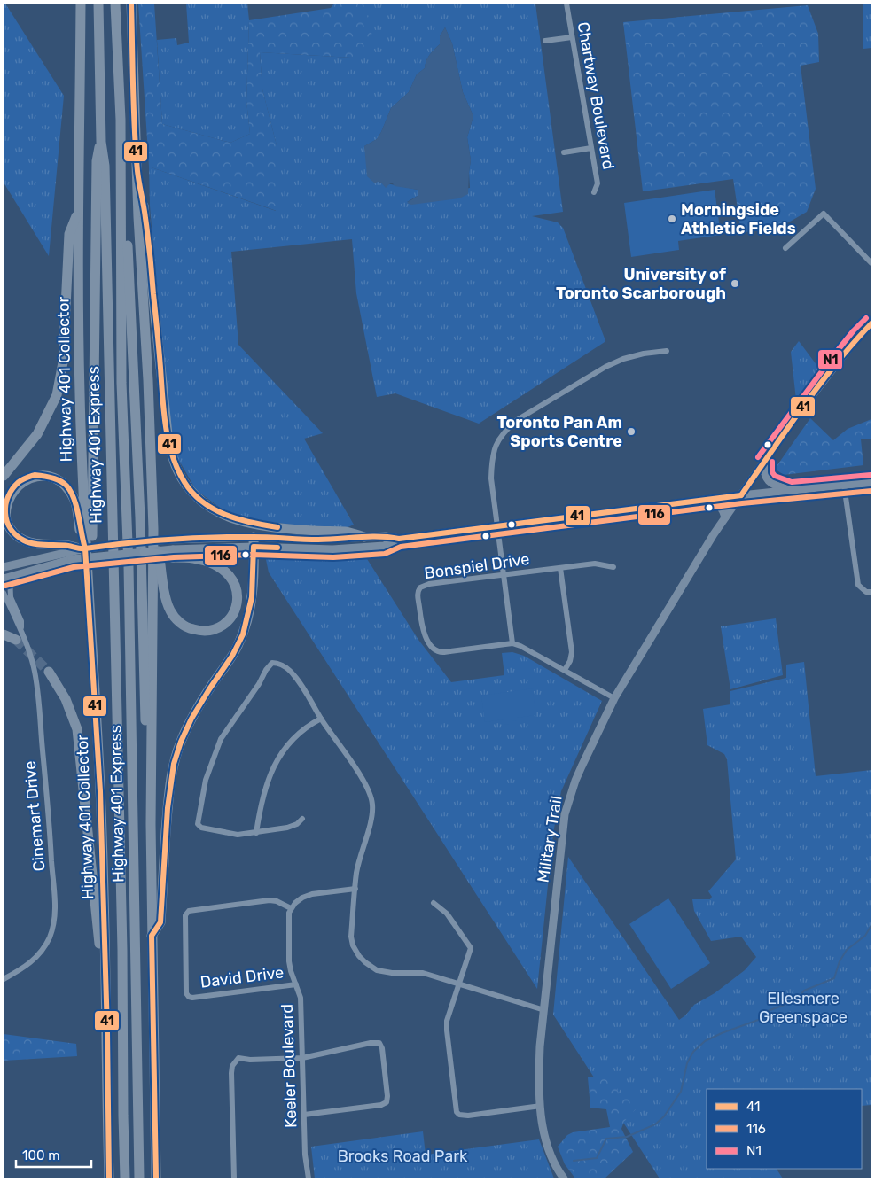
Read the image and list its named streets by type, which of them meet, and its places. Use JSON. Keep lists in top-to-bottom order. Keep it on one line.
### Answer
{"streets":{"highway":["Highway 401 Collector","Highway 401 Express"],"main road":["Military Trail"],"street":["Chartway Boulevard","Bonspiel Drive","Cinemart Drive","David Drive","Keeler Boulevard"]},"crossings":[["Bonspiel Drive","Military Trail"],["David Drive","Keeler Boulevard"]],"parks":["Ellesmere Greenspace","Brooks Road Park"],"places":["Morningside Athletic Fields","University of Toronto Scarborough","Toronto Pan Am Sports Centre"],"lines":["transit line 41","transit line N1","transit line 116"],"legend":["41","116","N1"],"scale_bar":"100 m"}
